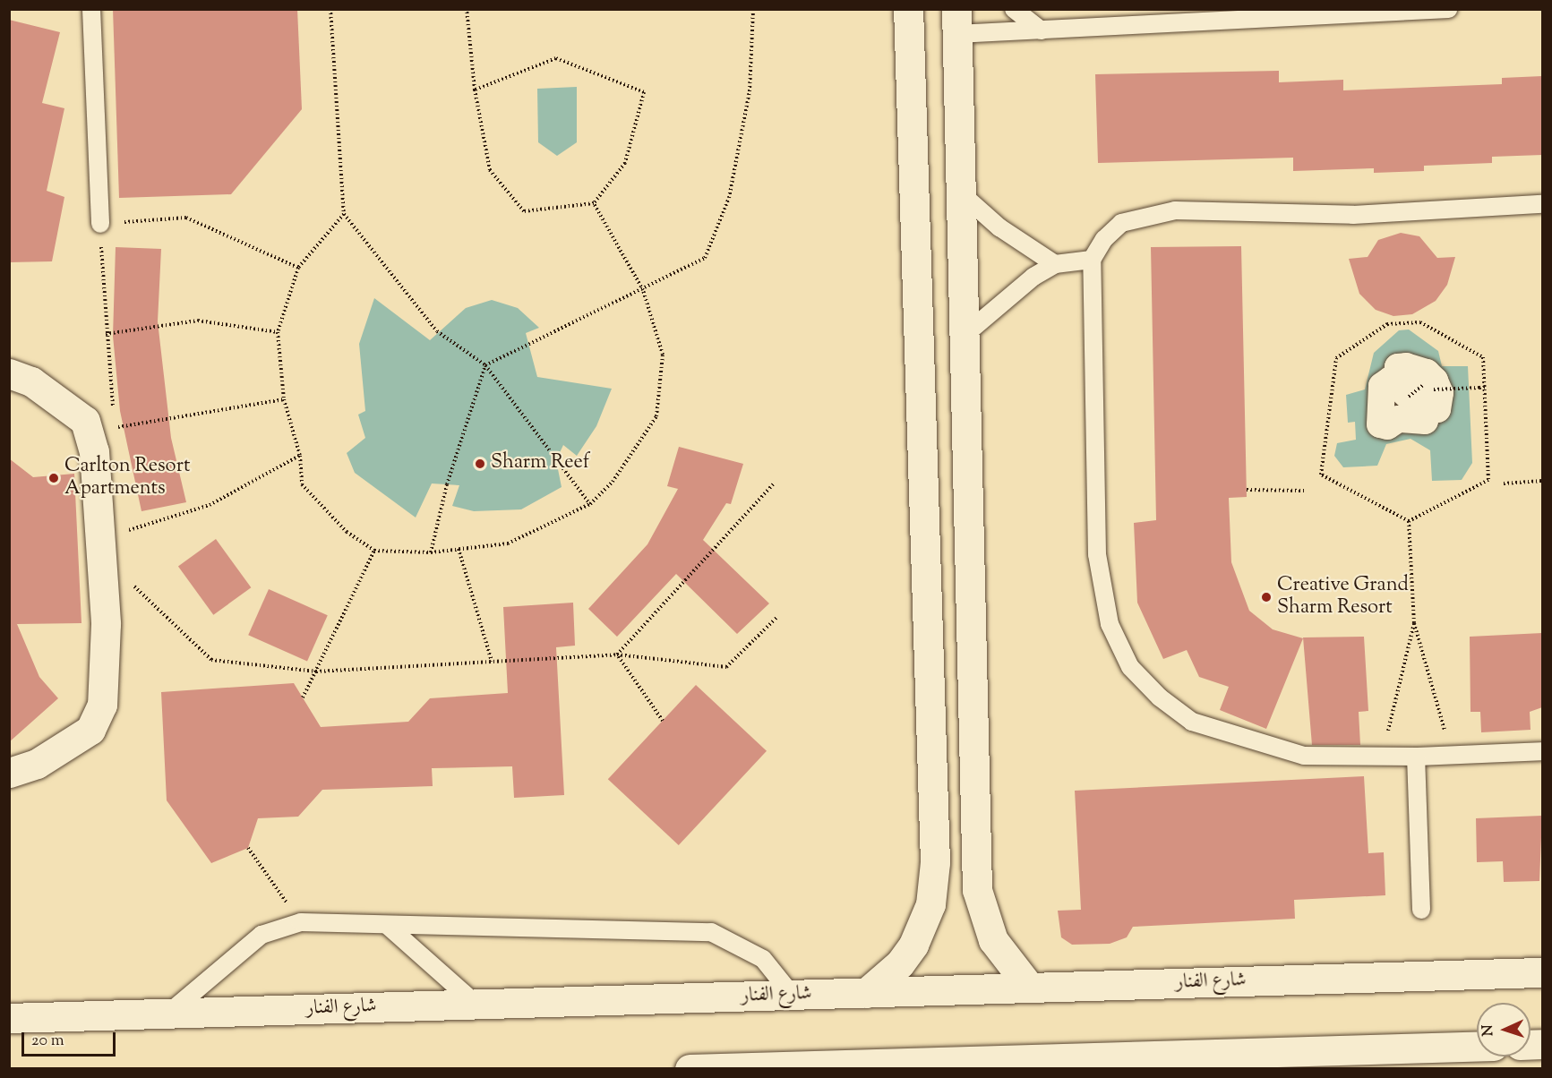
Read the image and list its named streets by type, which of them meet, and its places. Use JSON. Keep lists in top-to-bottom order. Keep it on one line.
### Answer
{"streets":{"street":["شارع الفنار"]},"places":["Sharm Reef","Carlton Resort Apartments","Creative Grand Sharm Resort"],"scale_bar":"20 m","north":"left"}
